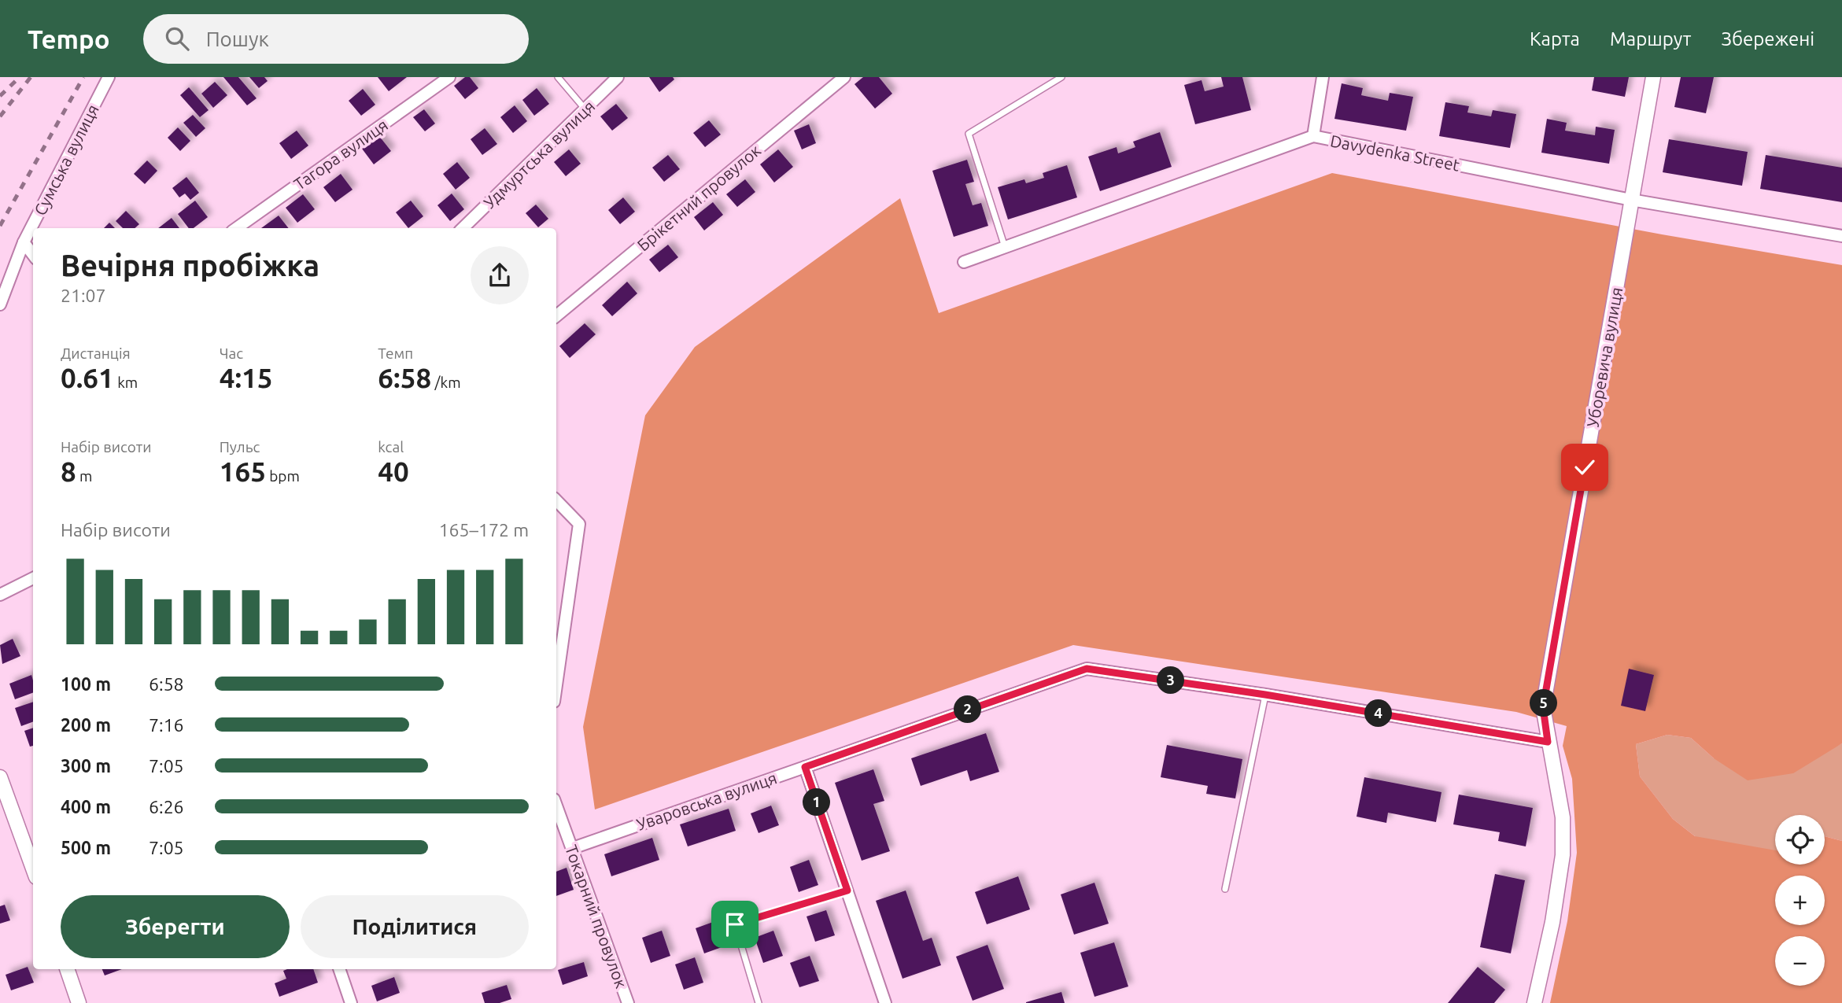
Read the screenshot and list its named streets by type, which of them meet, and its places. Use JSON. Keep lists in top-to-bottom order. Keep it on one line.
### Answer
{"streets":{"street":["Davydenka Street","Тагора вулиця","Удмуртська вулиця","Сумська вулиця","Брiкетний провулок","Уборевича вулиця","Уваровська вулиця","Токарний провулок"]},"crossings":[["Davydenka Street","Уборевича вулиця"],["Уборевича вулиця","Уваровська вулиця"],["Уваровська вулиця","Токарний провулок"]],"page":{"header":"Tempo","search":"Пошук","nav":["Карта","Маршрут","Збережені"],"heading":["Вечірня пробіжка","21:07"],"stats":[["Дистанція","0.61 km"],["Час","4:15"],["Темп","6:58 /km"],["Набір висоти","8 m"],["Пульс","165 bpm"],["kcal","40"]],"chart":["Набір висоти","165–172 m"],"list":[{"name":"100 m","note":"6:58"},{"name":"200 m","note":"7:16"},{"name":"300 m","note":"7:05"},{"name":"400 m","note":"6:26"},{"name":"500 m","note":"7:05"}],"pins":["3","5","2","4","1"],"map_buttons":["+","−"],"buttons":["Зберегти","Поділитися"]}}
